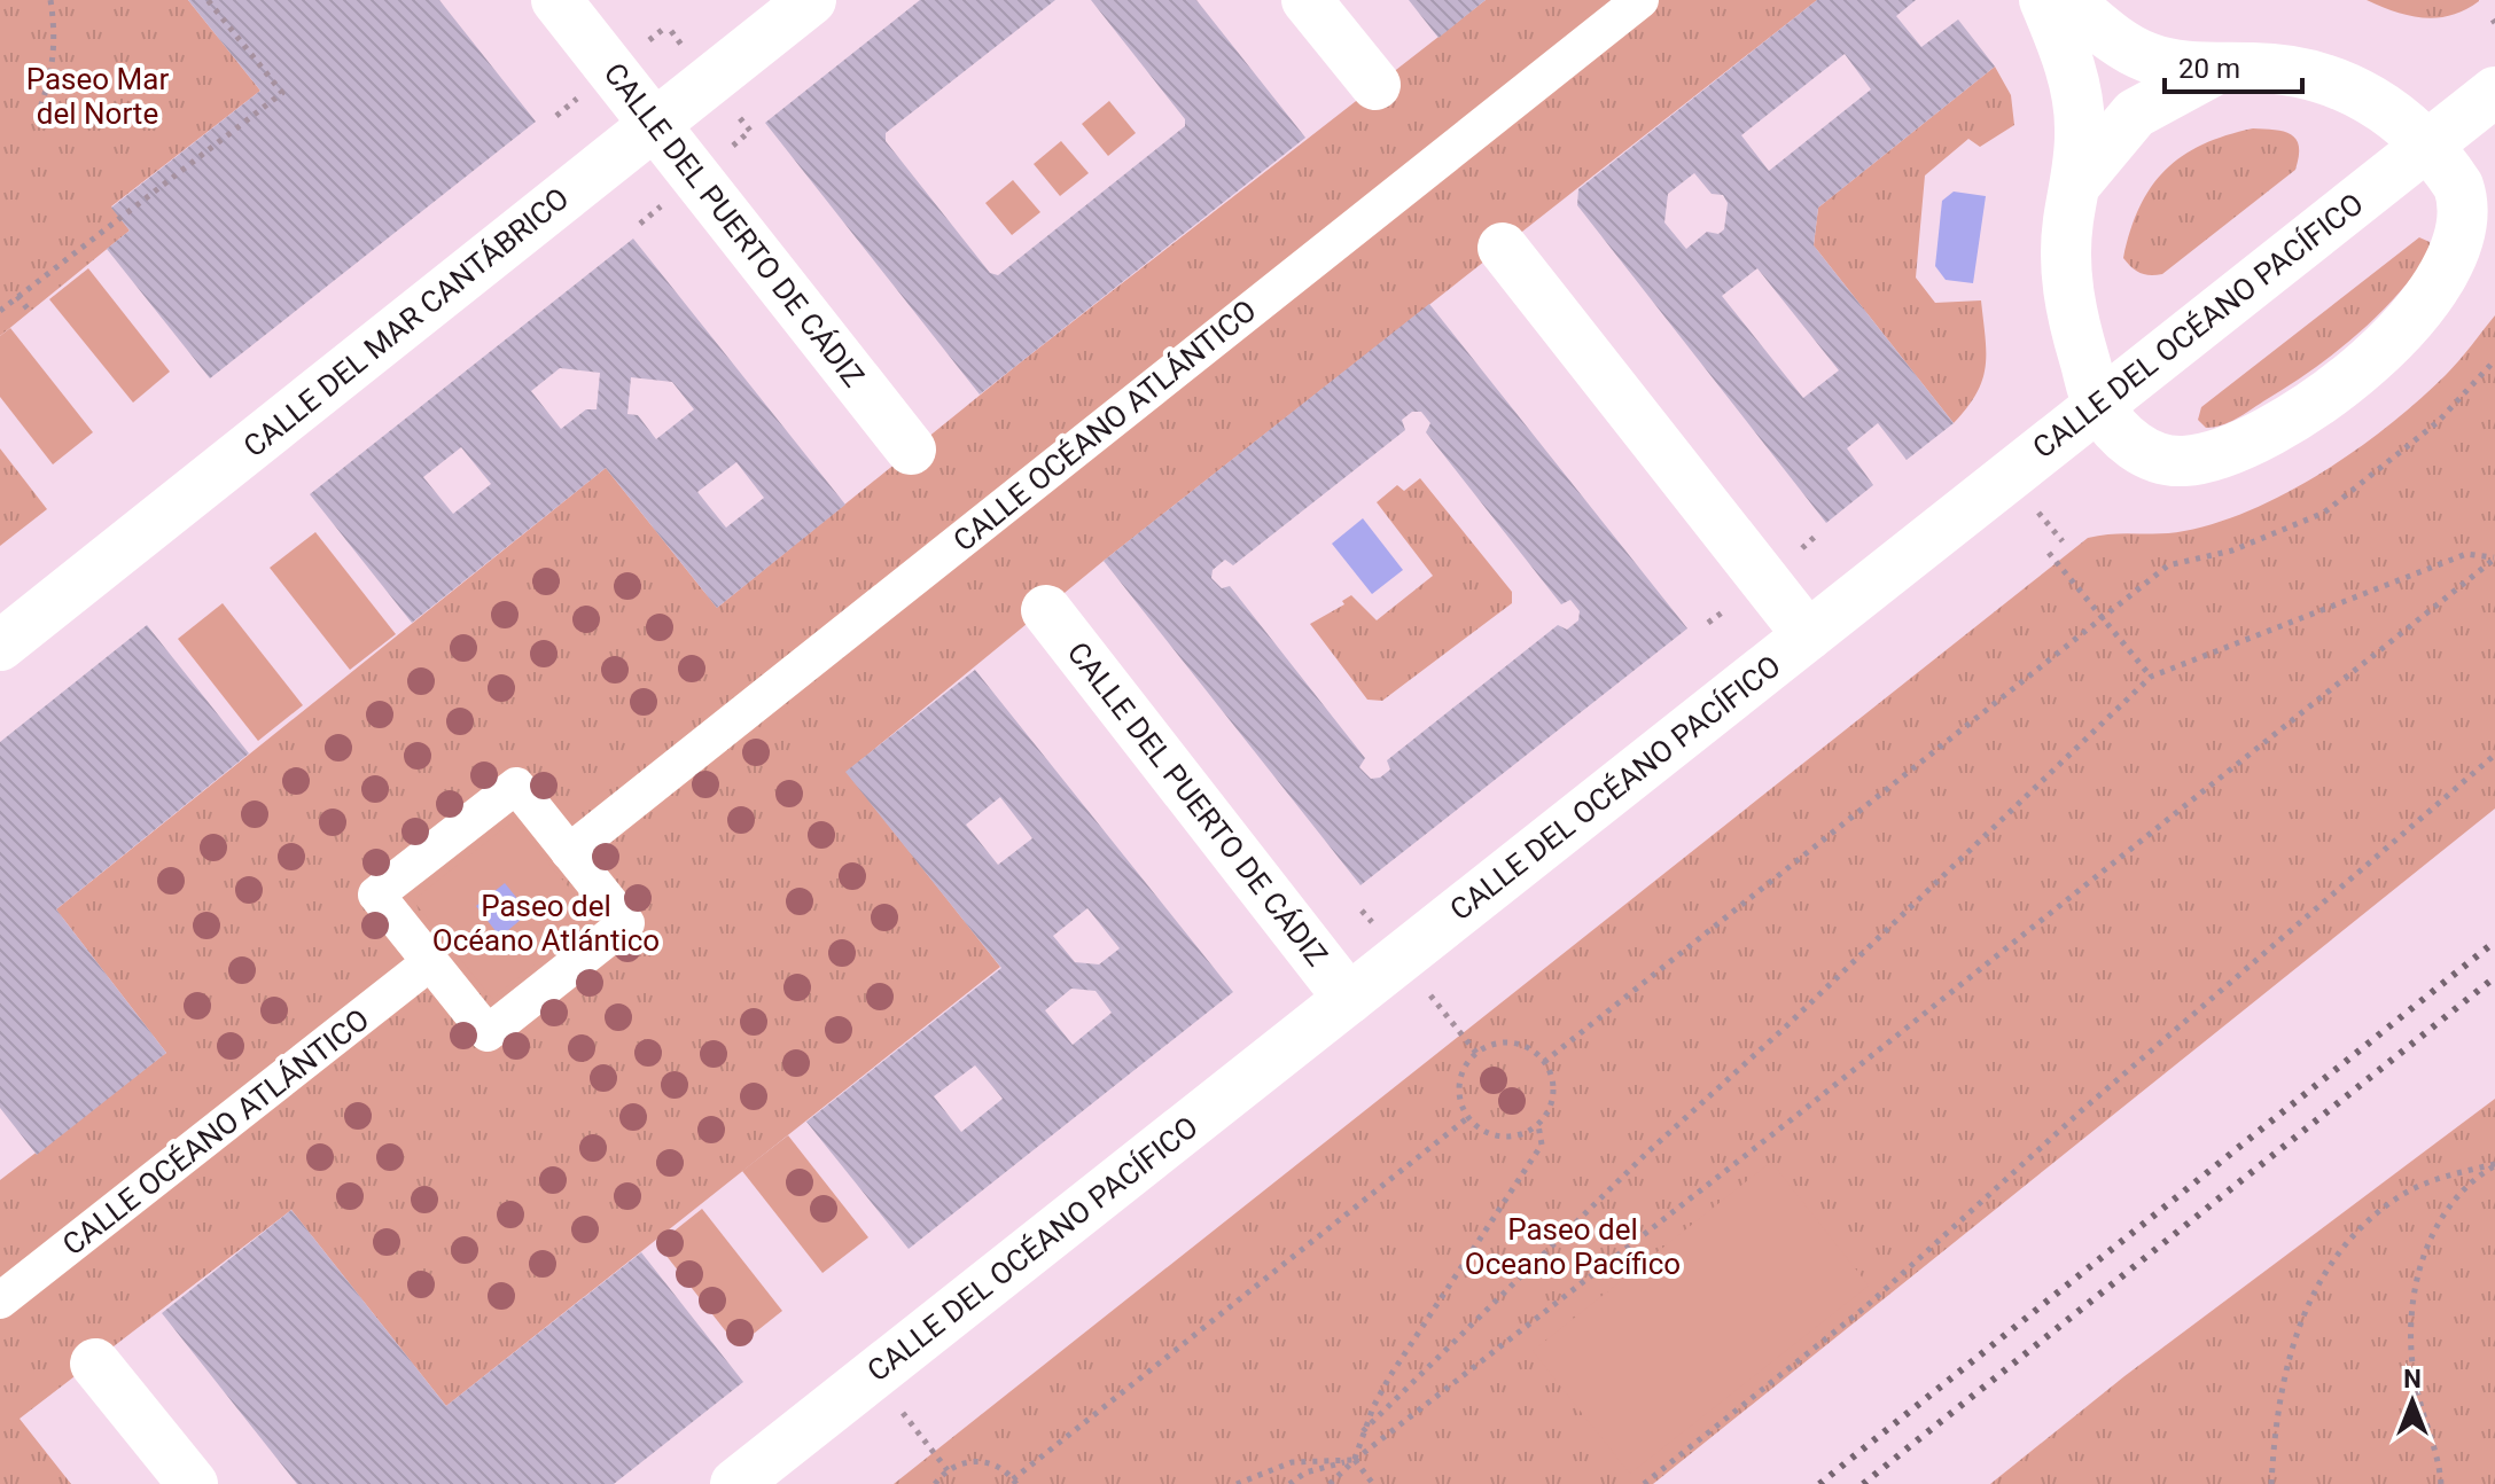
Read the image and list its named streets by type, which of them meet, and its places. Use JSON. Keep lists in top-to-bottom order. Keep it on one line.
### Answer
{"streets":{"street":["CALLE DEL PUERTO DE CÁDIZ","CALLE DEL MAR CANTÁBRICO","CALLE DEL OCÉANO PACÍFICO","CALLE OCÉANO ATLÁNTICO"]},"crossings":[["CALLE DEL PUERTO DE CÁDIZ","CALLE DEL MAR CANTÁBRICO"],["CALLE DEL PUERTO DE CÁDIZ","CALLE DEL OCÉANO PACÍFICO"]],"parks":["Paseo Mar del Norte","Paseo del Océano Atlántico","Paseo del Oceano Pacífico"],"scale_bar":"20 m","north":"top"}
